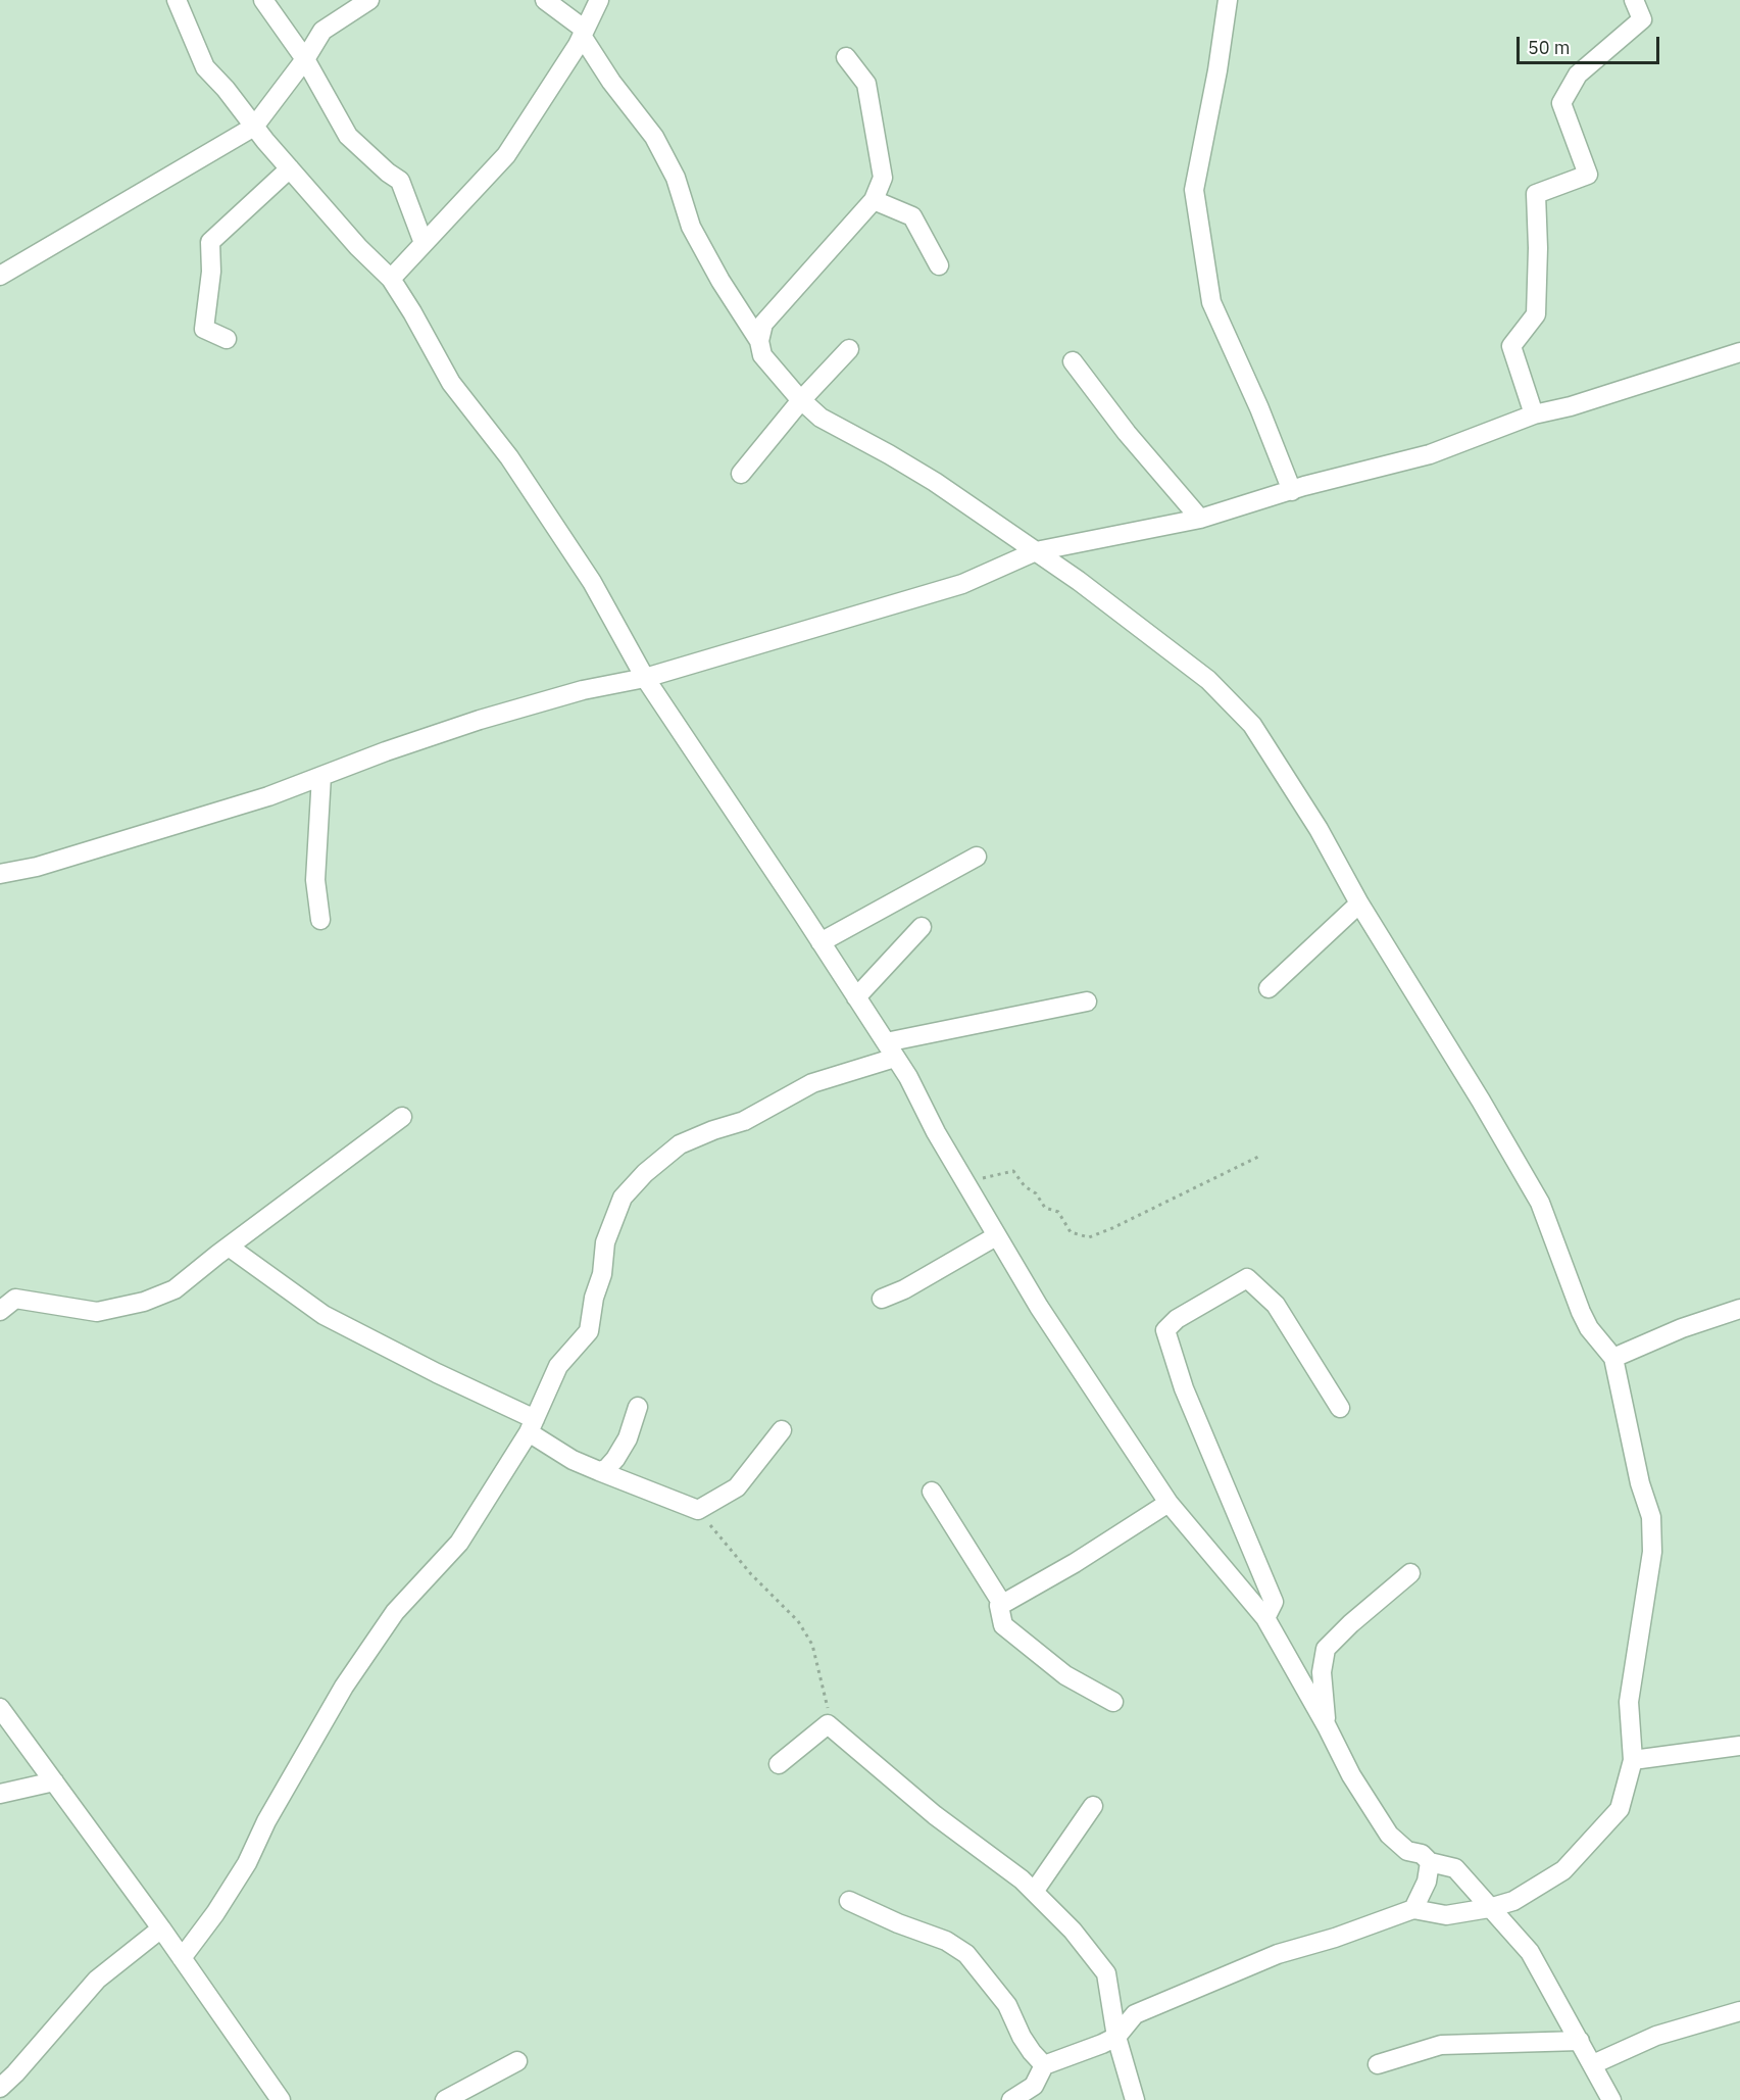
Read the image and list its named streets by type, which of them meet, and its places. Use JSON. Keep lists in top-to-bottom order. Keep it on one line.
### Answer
{"scale_bar":"50 m"}
